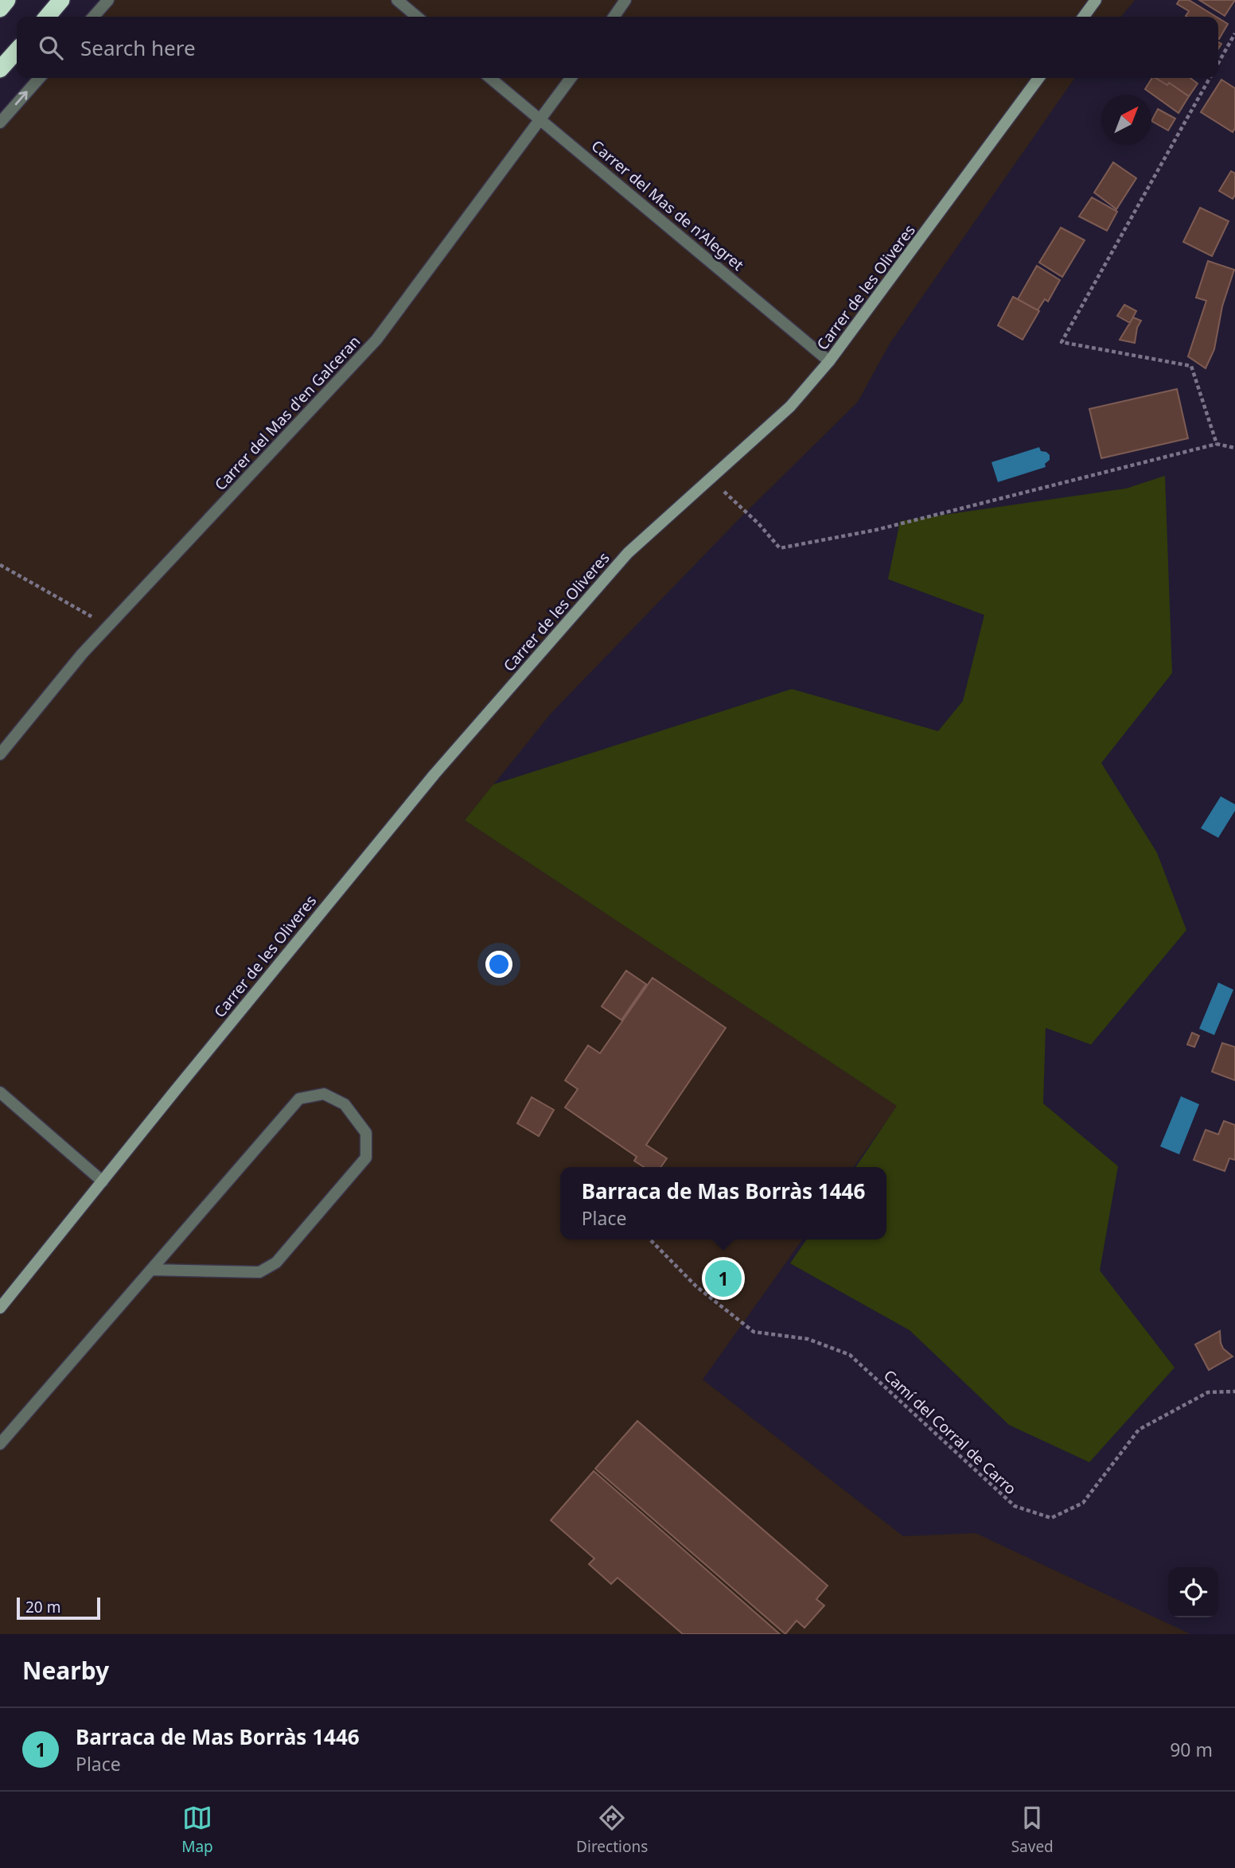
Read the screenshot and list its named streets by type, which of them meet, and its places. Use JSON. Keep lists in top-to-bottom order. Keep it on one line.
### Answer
{"streets":{"street":["Carrer del Mas de n'Alegret","Carrer de les Oliveres","Carrer del Mas d'en Galceran"],"path":["Camí del Corral de Carro"]},"crossings":[["Carrer del Mas de n'Alegret","Carrer de les Oliveres"],["Carrer del Mas de n'Alegret","Carrer del Mas d'en Galceran"]],"scale_bar":"20 m","north":"top right","page":{"search":"Search here","popup":["Barraca de Mas Borràs 1446","Place"],"pins":"1","scale":"20 m","heading":"Nearby","list":[{"mark":"1","name":"Barraca de Mas Borràs 1446","note":"Place","value":"90 m"}],"nav":["Map","Directions","Saved"]}}
